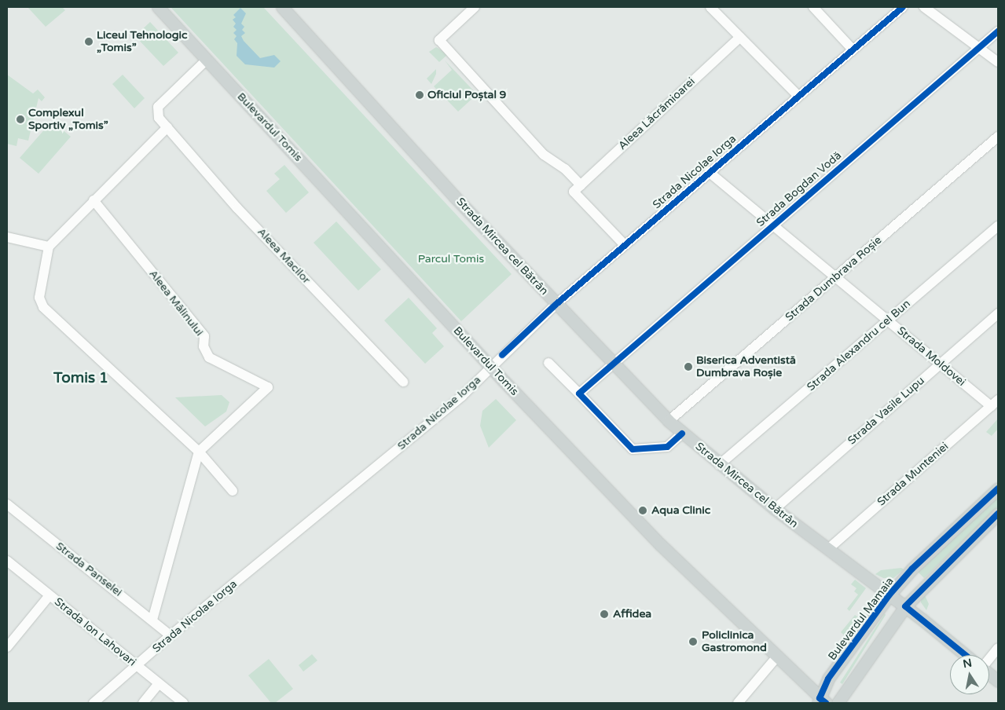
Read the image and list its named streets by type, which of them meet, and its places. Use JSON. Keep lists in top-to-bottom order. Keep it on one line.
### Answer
{"streets":{"main road":["Bulevardul Tomis","Strada Mircea cel Bătrân","Bulevardul Mamaia"],"street":["Aleea Lăcrămioarei","Strada Nicolae Iorga","Strada Bogdan Vodă","Aleea Macilor","Strada Dumbrava Roșie","Aleea Mălinului","Strada Alexandru cel Bun","Strada Moldovei","Strada Vasile Lupu","Strada Munteniei","Strada Panselei","Strada Ion Lahovari"]},"crossings":[["Bulevardul Tomis","Strada Nicolae Iorga"],["Bulevardul Tomis","Bulevardul Mamaia"],["Strada Nicolae Iorga","Strada Mircea cel Bătrân"],["Strada Nicolae Iorga","Strada Moldovei"],["Strada Nicolae Iorga","Strada Panselei"],["Strada Nicolae Iorga","Strada Ion Lahovari"],["Strada Bogdan Vodă","Strada Mircea cel Bătrân"],["Strada Bogdan Vodă","Strada Moldovei"],["Strada Mircea cel Bătrân","Strada Dumbrava Roșie"],["Strada Mircea cel Bătrân","Strada Alexandru cel Bun"],["Strada Mircea cel Bătrân","Strada Vasile Lupu"],["Strada Mircea cel Bătrân","Strada Munteniei"],["Strada Mircea cel Bătrân","Bulevardul Mamaia"],["Strada Dumbrava Roșie","Strada Moldovei"],["Strada Alexandru cel Bun","Strada Moldovei"],["Strada Moldovei","Strada Vasile Lupu"],["Strada Moldovei","Strada Munteniei"]],"districts":["Tomis 1"],"parks":["Parcul Tomis"],"places":["Liceul Tehnologic „Tomis”","Oficiul Poștal 9","Complexul Sportiv „Tomis”","Biserica Adventistă Dumbrava Roșie","Aqua Clinic","Affidea","Policlinica Gastromond"],"north":"top"}
